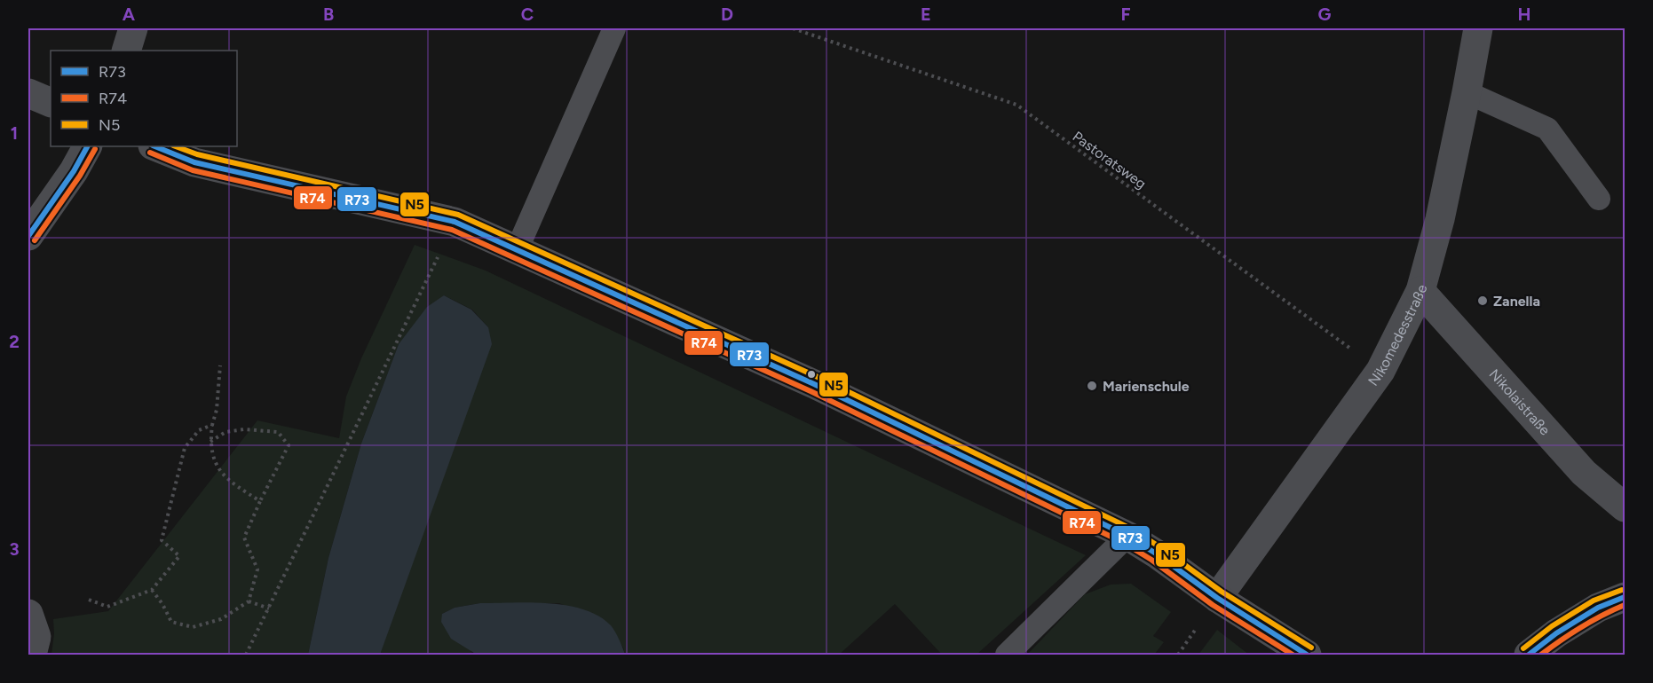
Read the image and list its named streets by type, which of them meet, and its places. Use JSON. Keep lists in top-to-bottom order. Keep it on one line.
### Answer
{"streets":{"street":["Nikomedesstraße","Nikolaistraße"],"path":["Pastoratsweg"]},"crossings":[["Pastoratsweg","Nikomedesstraße"],["Nikomedesstraße","Nikolaistraße"]],"places":["Zanella","Marienschule"],"lines":["transit line R73","transit line N5","transit line R74"],"legend":["R73","R74","N5"],"grid":{"columns":["A","B","C","D","E","F","G","H"],"rows":["1","2","3"]}}
